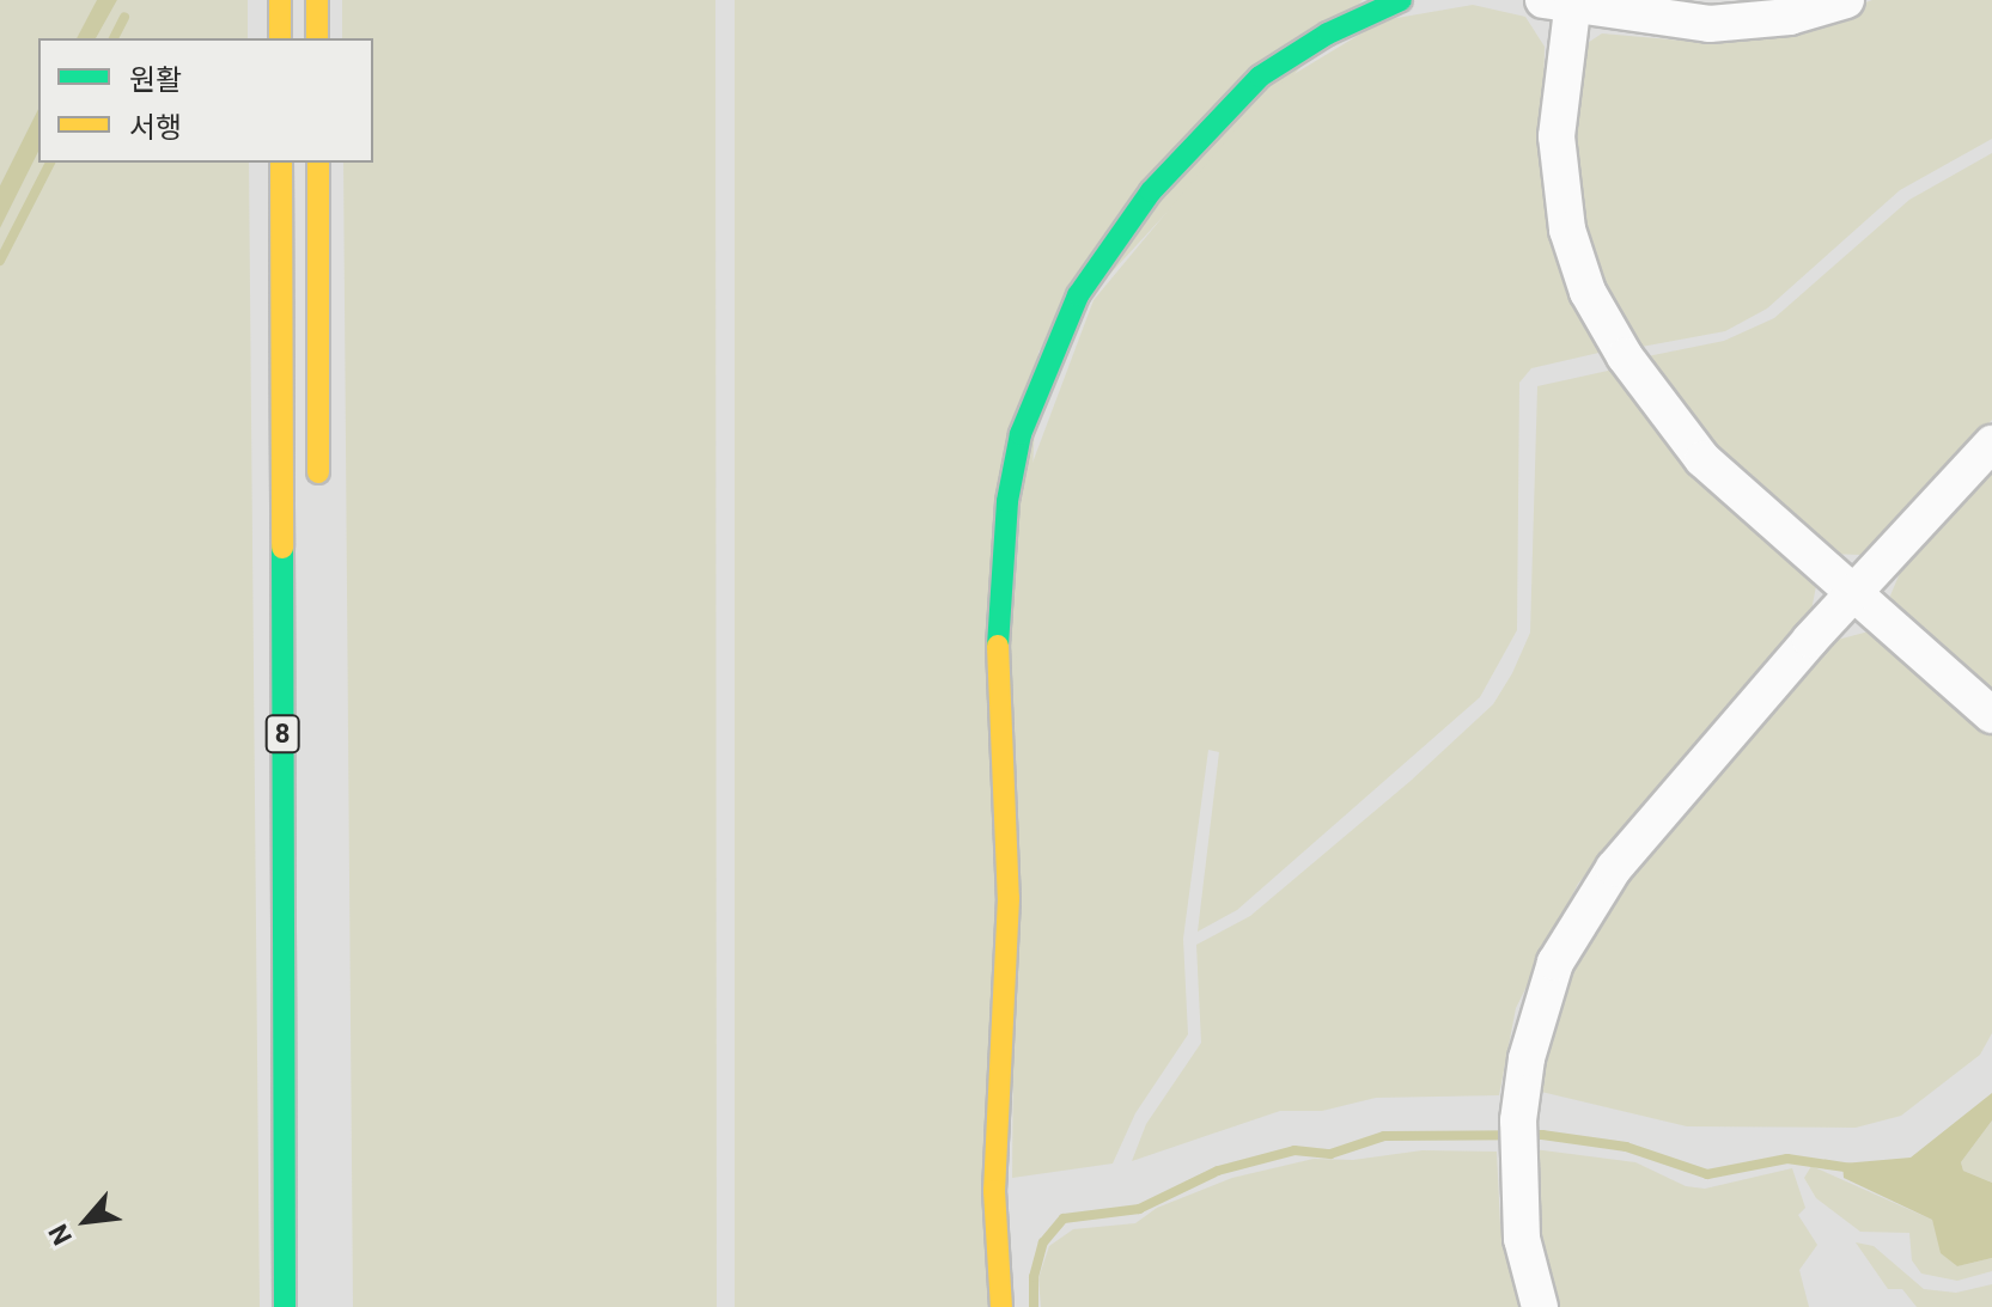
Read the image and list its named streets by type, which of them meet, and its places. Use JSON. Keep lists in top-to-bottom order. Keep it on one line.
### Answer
{"streets":{"main road":["8"]},"legend":["원활","서행"],"north":"bottom left"}
